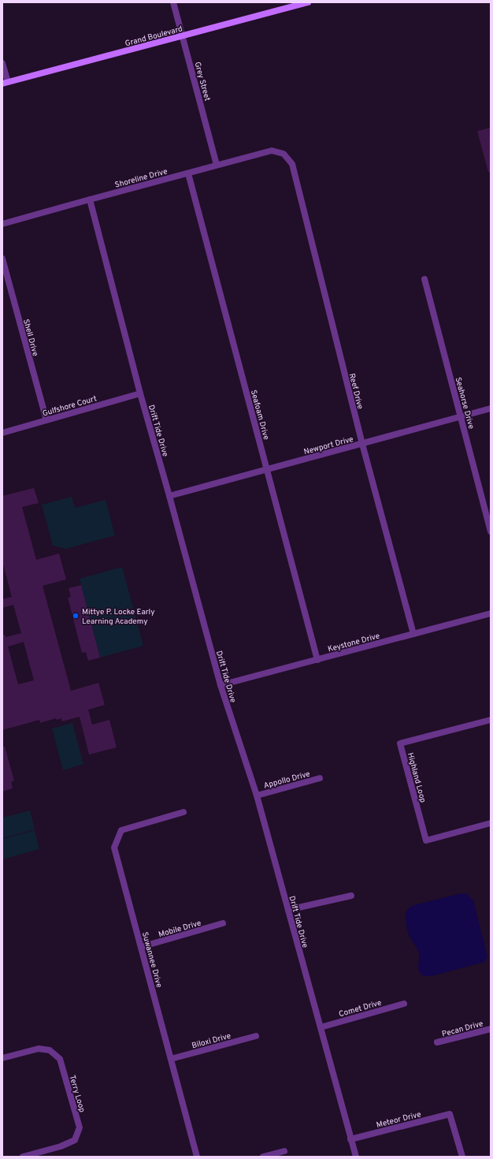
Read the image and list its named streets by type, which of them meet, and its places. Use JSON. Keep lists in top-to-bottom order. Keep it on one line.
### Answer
{"streets":{"main road":["Grand Boulevard"],"street":["Grey Street","Shoreline Drive","Shell Drive","Reef Drive","Seahorse Drive","Gulfshore Court","Seafoam Drive","Drift Tide Drive","Newport Drive","Keystone Drive","Highland Loop","Appollo Drive","Mobile Drive","Suwannee Drive","Comet Drive","Pecan Drive","Biloxi Drive","Terry Loop","Meteor Drive"]},"crossings":[["Grand Boulevard","Grey Street"],["Grey Street","Shoreline Drive"],["Shoreline Drive","Reef Drive"],["Shoreline Drive","Seafoam Drive"],["Shoreline Drive","Drift Tide Drive"],["Shell Drive","Gulfshore Court"],["Reef Drive","Newport Drive"],["Reef Drive","Keystone Drive"],["Seahorse Drive","Newport Drive"],["Gulfshore Court","Drift Tide Drive"],["Seafoam Drive","Newport Drive"],["Seafoam Drive","Keystone Drive"],["Drift Tide Drive","Newport Drive"],["Drift Tide Drive","Keystone Drive"],["Drift Tide Drive","Appollo Drive"],["Drift Tide Drive","Comet Drive"],["Drift Tide Drive","Meteor Drive"],["Mobile Drive","Suwannee Drive"],["Suwannee Drive","Biloxi Drive"]],"places":["Mittye P. Locke Early Learning Academy"]}
